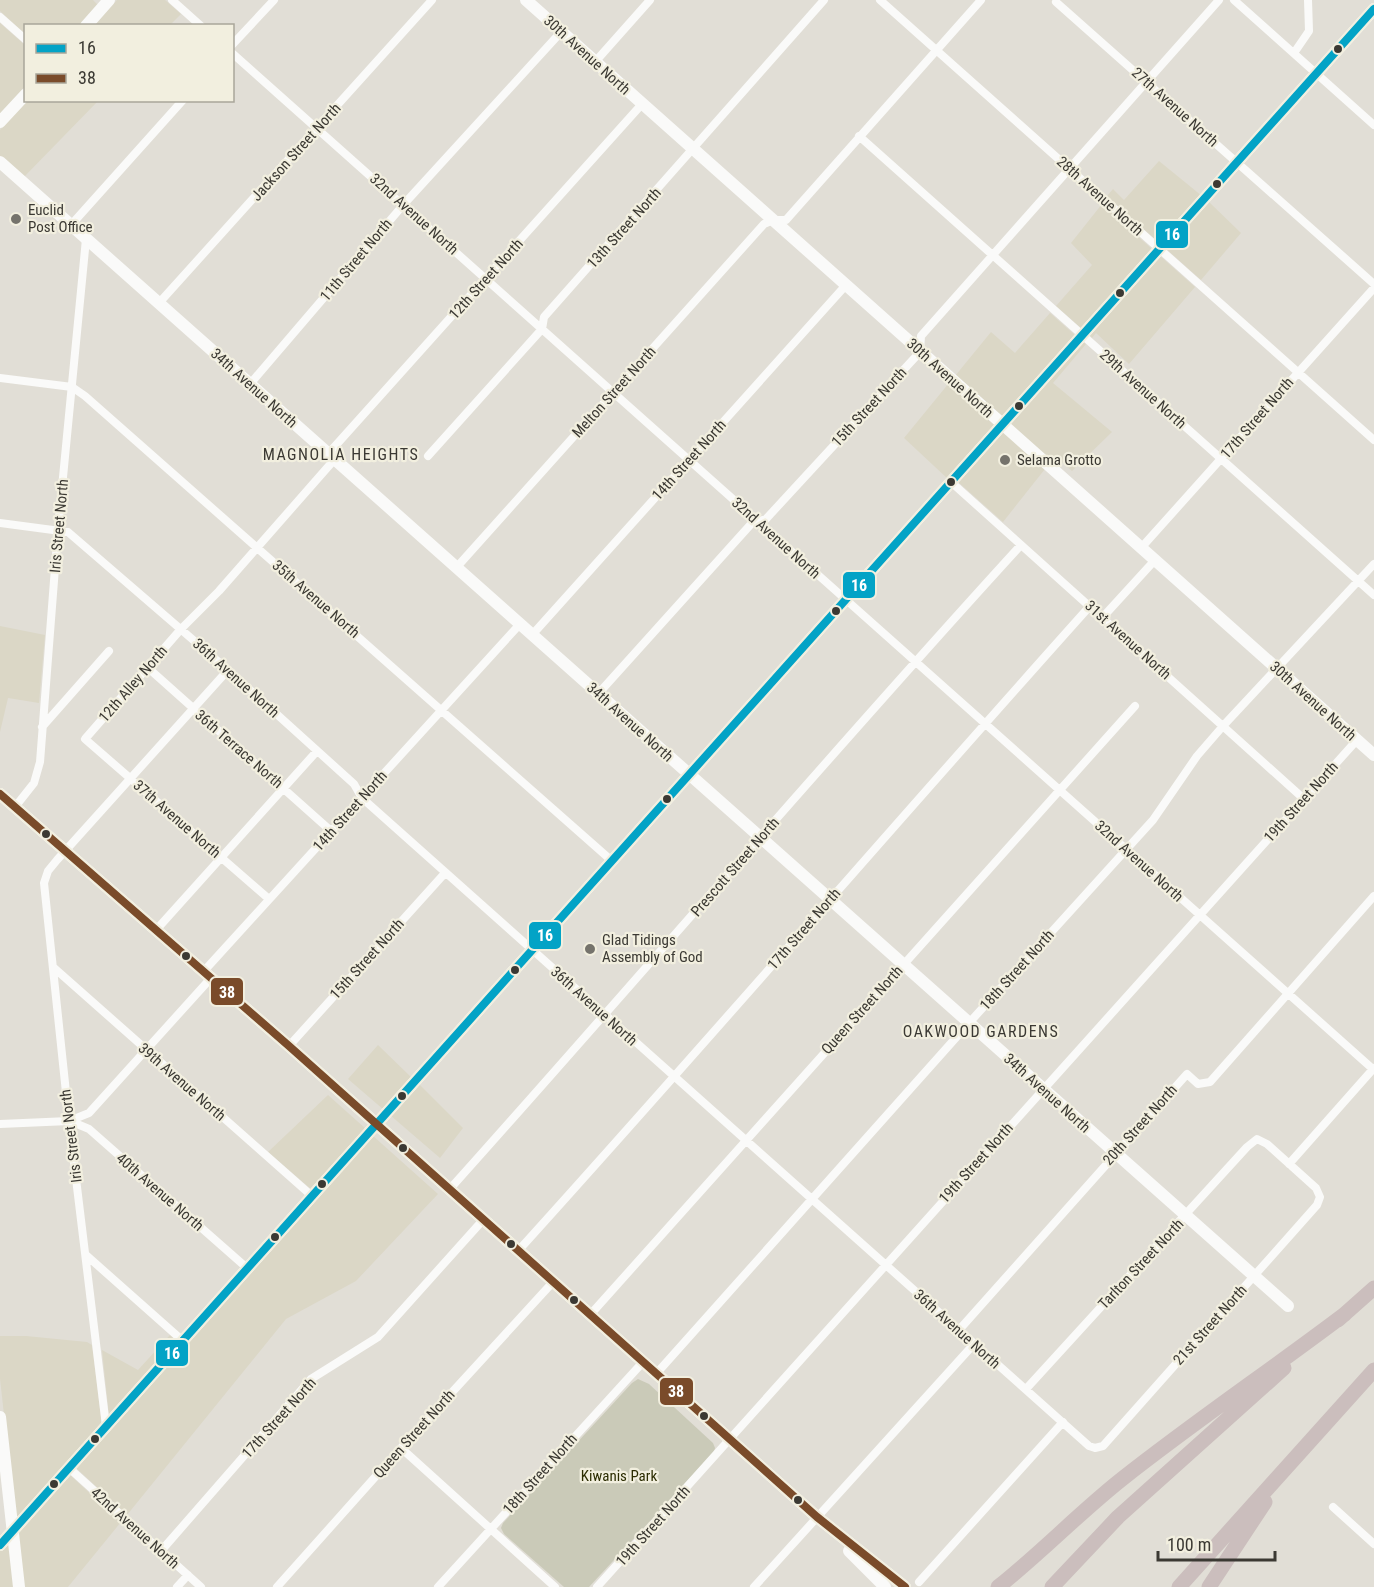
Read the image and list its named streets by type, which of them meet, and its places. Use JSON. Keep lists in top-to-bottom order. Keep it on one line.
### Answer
{"streets":{"street":["30th Avenue North","27th Avenue North","Jackson Street North","28th Avenue North","32nd Avenue North","13th Street North","11th Street North","12th Street North","34th Avenue North","29th Avenue North","Melton Street North","15th Street North","17th Street North","14th Street North","Iris Street North","35th Avenue North","31st Avenue North","36th Avenue North","12th Alley North","36th Terrace North","19th Street North","37th Avenue North","Prescott Street North","18th Street North","Queen Street North","39th Avenue North","20th Street North","40th Avenue North","Tarlton Street North","21st Street North","42nd Avenue North"]},"crossings":[["30th Avenue North","13th Street North"],["30th Avenue North","11th Street North"],["30th Avenue North","12th Street North"],["30th Avenue North","Melton Street North"],["30th Avenue North","15th Street North"],["30th Avenue North","17th Street North"],["30th Avenue North","14th Street North"],["30th Avenue North","19th Street North"],["30th Avenue North","18th Street North"],["27th Avenue North","15th Street North"],["27th Avenue North","17th Street North"],["Jackson Street North","32nd Avenue North"],["Jackson Street North","34th Avenue North"],["28th Avenue North","15th Street North"],["28th Avenue North","17th Street North"],["32nd Avenue North","13th Street North"],["32nd Avenue North","11th Street North"],["32nd Avenue North","12th Street North"],["32nd Avenue North","Melton Street North"],["32nd Avenue North","15th Street North"],["32nd Avenue North","17th Street North"],["32nd Avenue North","14th Street North"],["32nd Avenue North","19th Street North"],["32nd Avenue North","Prescott Street North"],["32nd Avenue North","18th Street North"],["32nd Avenue North","Queen Street North"],["32nd Avenue North","20th Street North"],["11th Street North","34th Avenue North"],["12th Street North","34th Avenue North"],["12th Street North","35th Avenue North"],["12th Street North","36th Avenue North"],["12th Street North","12th Alley North"],["34th Avenue North","Melton Street North"],["34th Avenue North","15th Street North"],["34th Avenue North","17th Street North"],["34th Avenue North","14th Street North"],["34th Avenue North","Iris Street North"],["34th Avenue North","19th Street North"],["34th Avenue North","Prescott Street North"],["34th Avenue North","18th Street North"],["34th Avenue North","Queen Street North"],["34th Avenue North","20th Street North"],["34th Avenue North","Tarlton Street North"],["34th Avenue North","21st Street North"],["29th Avenue North","15th Street North"],["29th Avenue North","17th Street North"],["29th Avenue North","18th Street North"],["15th Street North","36th Avenue North"],["17th Street North","31st Avenue North"],["17th Street North","36th Avenue North"],["17th Street North","42nd Avenue North"],["14th Street North","Iris Street North"],["14th Street North","35th Avenue North"],["14th Street North","36th Avenue North"],["14th Street North","36th Terrace North"],["14th Street North","37th Avenue North"],["14th Street North","39th Avenue North"],["14th Street North","40th Avenue North"],["Iris Street North","35th Avenue North"],["Iris Street North","36th Avenue North"],["Iris Street North","39th Avenue North"],["Iris Street North","40th Avenue North"],["31st Avenue North","19th Street North"],["31st Avenue North","Prescott Street North"],["31st Avenue North","18th Street North"],["36th Avenue North","12th Alley North"],["36th Avenue North","19th Street North"],["36th Avenue North","Prescott Street North"],["36th Avenue North","18th Street North"],["36th Avenue North","Queen Street North"],["36th Avenue North","20th Street North"],["36th Avenue North","Tarlton Street North"],["36th Avenue North","21st Street North"],["12th Alley North","36th Terrace North"],["12th Alley North","37th Avenue North"],["Tarlton Street North","21st Street North"]],"districts":["MAGNOLIA HEIGHTS","OAKWOOD GARDENS"],"parks":["Kiwanis Park"],"places":["Euclid Post Office","Selama Grotto","Glad Tidings Assembly of God"],"lines":["transit line 16","transit line 38"],"legend":["16","38"],"scale_bar":"100 m"}
